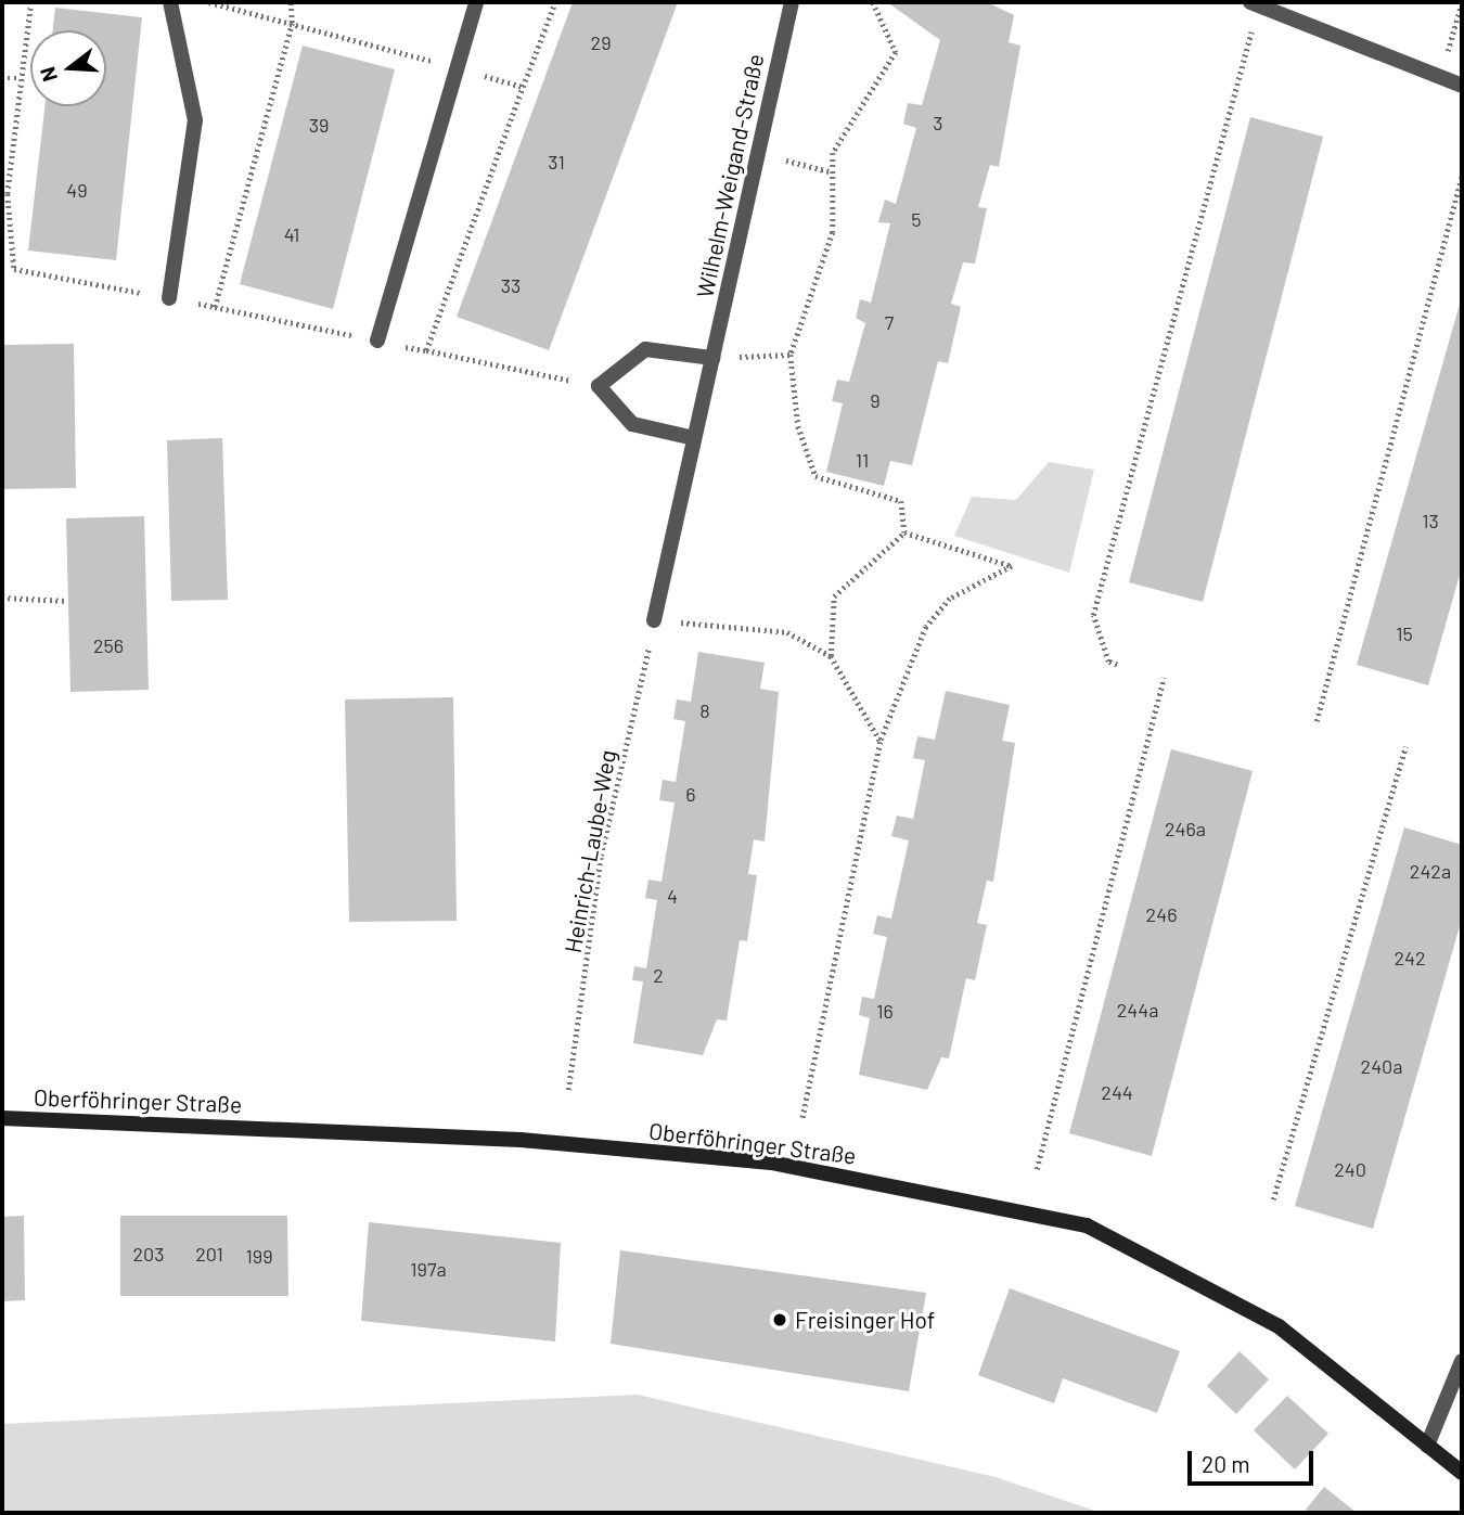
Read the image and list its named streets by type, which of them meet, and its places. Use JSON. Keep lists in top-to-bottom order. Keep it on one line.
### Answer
{"streets":{"main road":["Oberföhringer Straße"],"street":["Wilhelm-Weigand-Straße"],"path":["Heinrich-Laube-Weg"]},"crossings":[["Wilhelm-Weigand-Straße","Heinrich-Laube-Weg"]],"places":["Freisinger Hof"],"house_numbers":["29","3","39","31","49","5","41","33","7","9","11","13","15","256","8","6","246a","242a","4","246","242","2","244a","16","240a","244","240","203","201","199","197a"],"scale_bar":"20 m","north":"left"}
